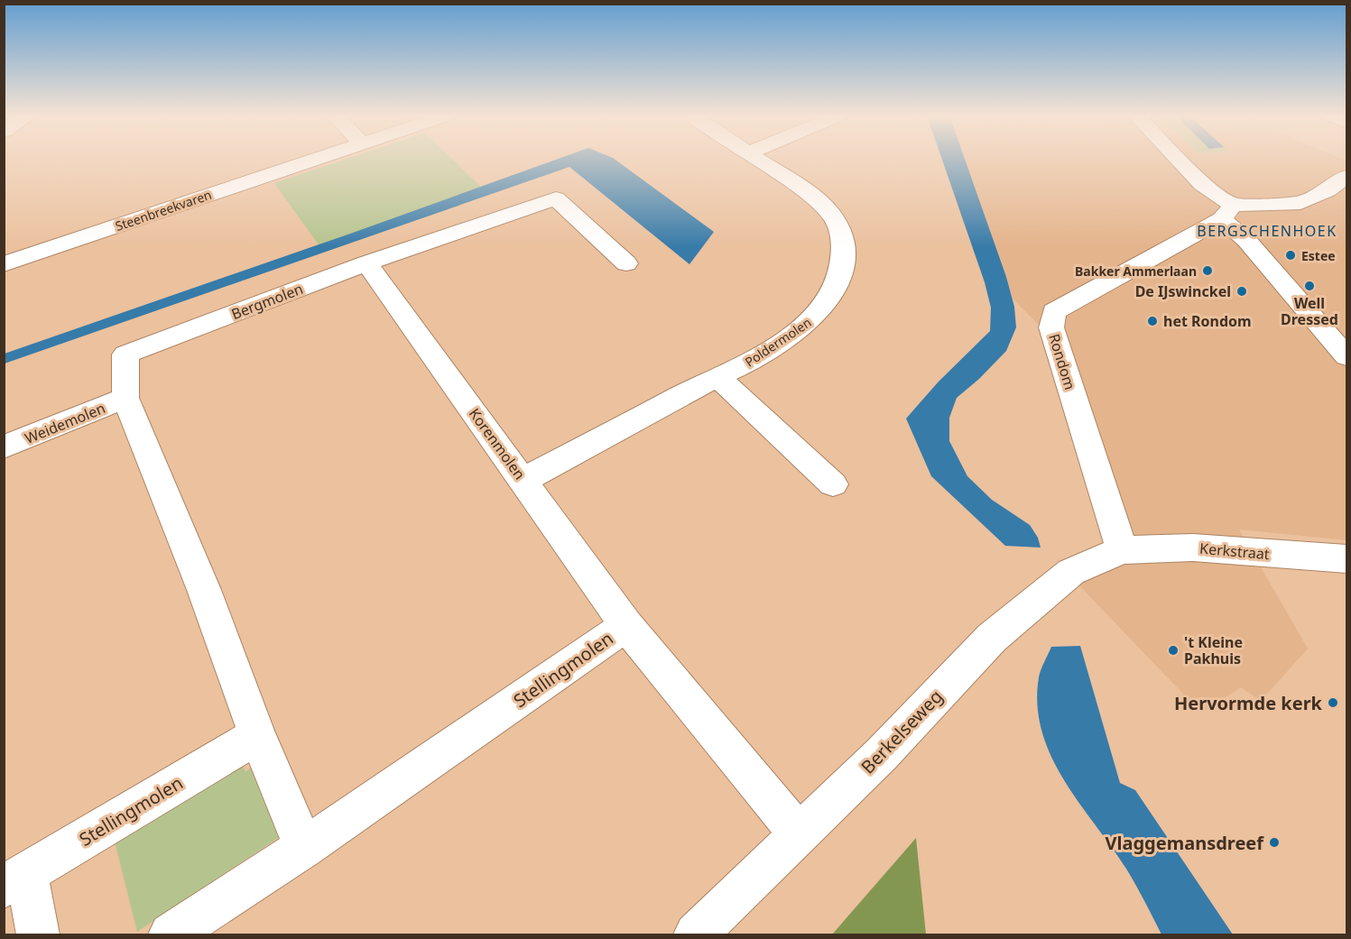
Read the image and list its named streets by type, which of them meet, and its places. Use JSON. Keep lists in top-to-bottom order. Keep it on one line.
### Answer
{"streets":{"street":["Steenbreekvaren","Bergmolen","Poldermolen","Rondom","Weidemolen","Korenmolen","Kerkstraat","Stellingmolen","Berkelseweg"]},"crossings":[["Bergmolen","Weidemolen"],["Bergmolen","Korenmolen"],["Bergmolen","Stellingmolen"],["Poldermolen","Korenmolen"],["Rondom","Kerkstraat"],["Rondom","Berkelseweg"],["Korenmolen","Stellingmolen"],["Kerkstraat","Berkelseweg"],["Stellingmolen","Berkelseweg"]],"districts":["BERGSCHENHOEK"],"places":["Estee","Bakker Ammerlaan","Well Dressed","De IJswinckel","het Rondom","'t Kleine Pakhuis","Hervormde kerk","Vlaggemansdreef"]}
